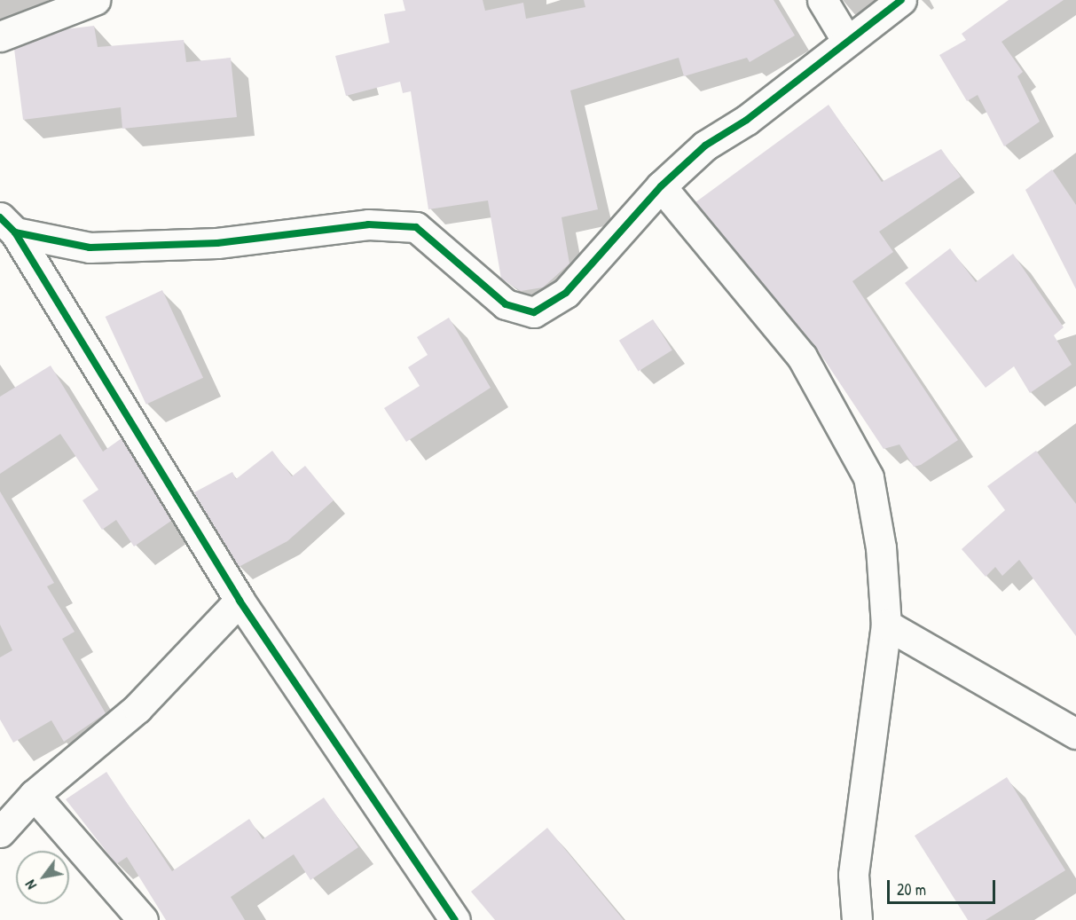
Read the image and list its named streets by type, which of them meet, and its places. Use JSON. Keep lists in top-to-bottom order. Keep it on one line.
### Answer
{"scale_bar":"20 m","north":"bottom left"}
